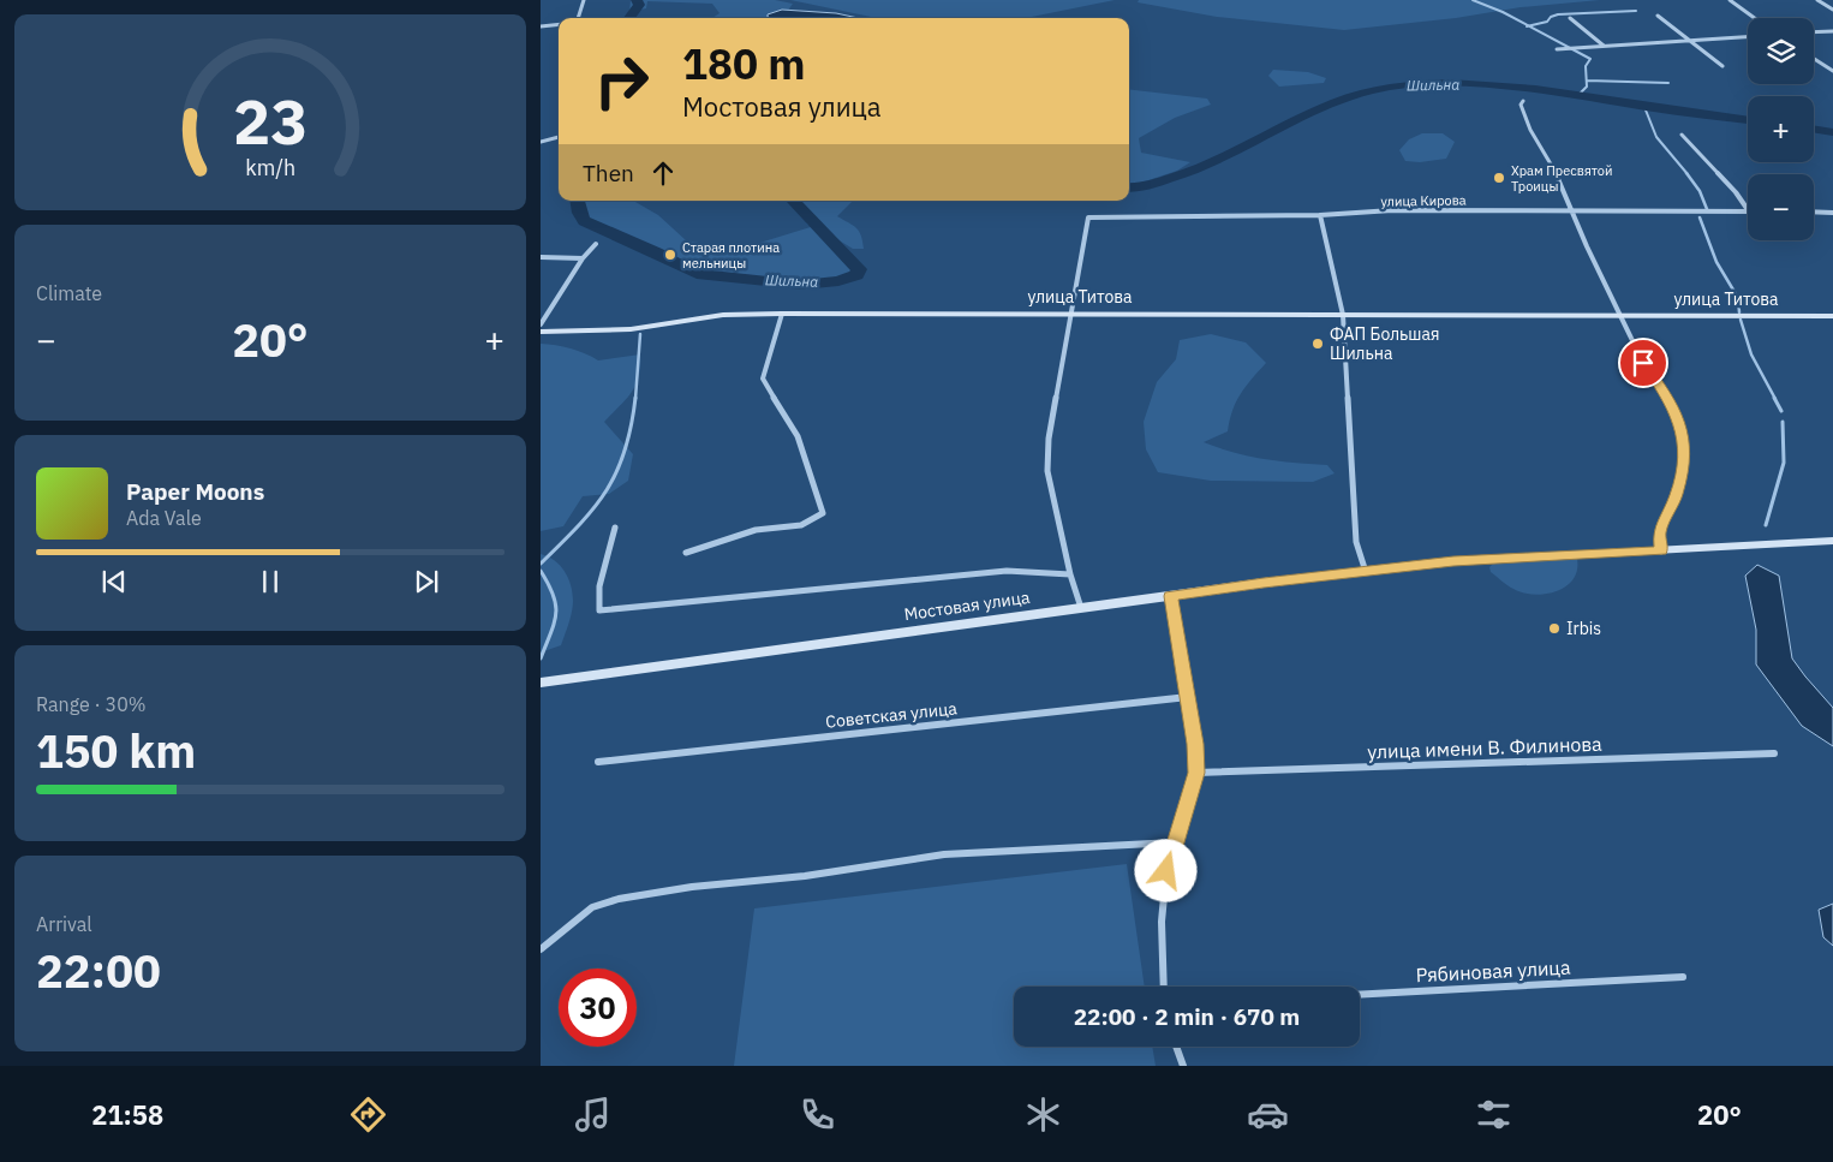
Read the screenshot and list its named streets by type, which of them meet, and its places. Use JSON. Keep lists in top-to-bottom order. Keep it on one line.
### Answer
{"streets":{"street":["улица Кирова","улица Титова","Мостовая улица","Советская улица","улица имени В. Филинова","Рябиновая улица"]},"crossings":[["улица Кирова","улица Титова"]],"water":["Шильна"],"places":["Храм Пресвятой Троицы","Старая плотина мельницы","ФАП Большая Шильна","Irbis"],"page":{"map_buttons":["+","−"],"turn":["180 m","Мостовая улица"],"then":"Then","tile":["Climate",["Range · 30%","150 km"],["Arrival","22:00"]],"heat":["−","20°","+"],"song":["Paper Moons","Ada Vale"],"limit":"30","trip":"22:00 · 2 min · 670 m","tabs":["21:58","20°"],"gauge":["23","km/h"]}}
